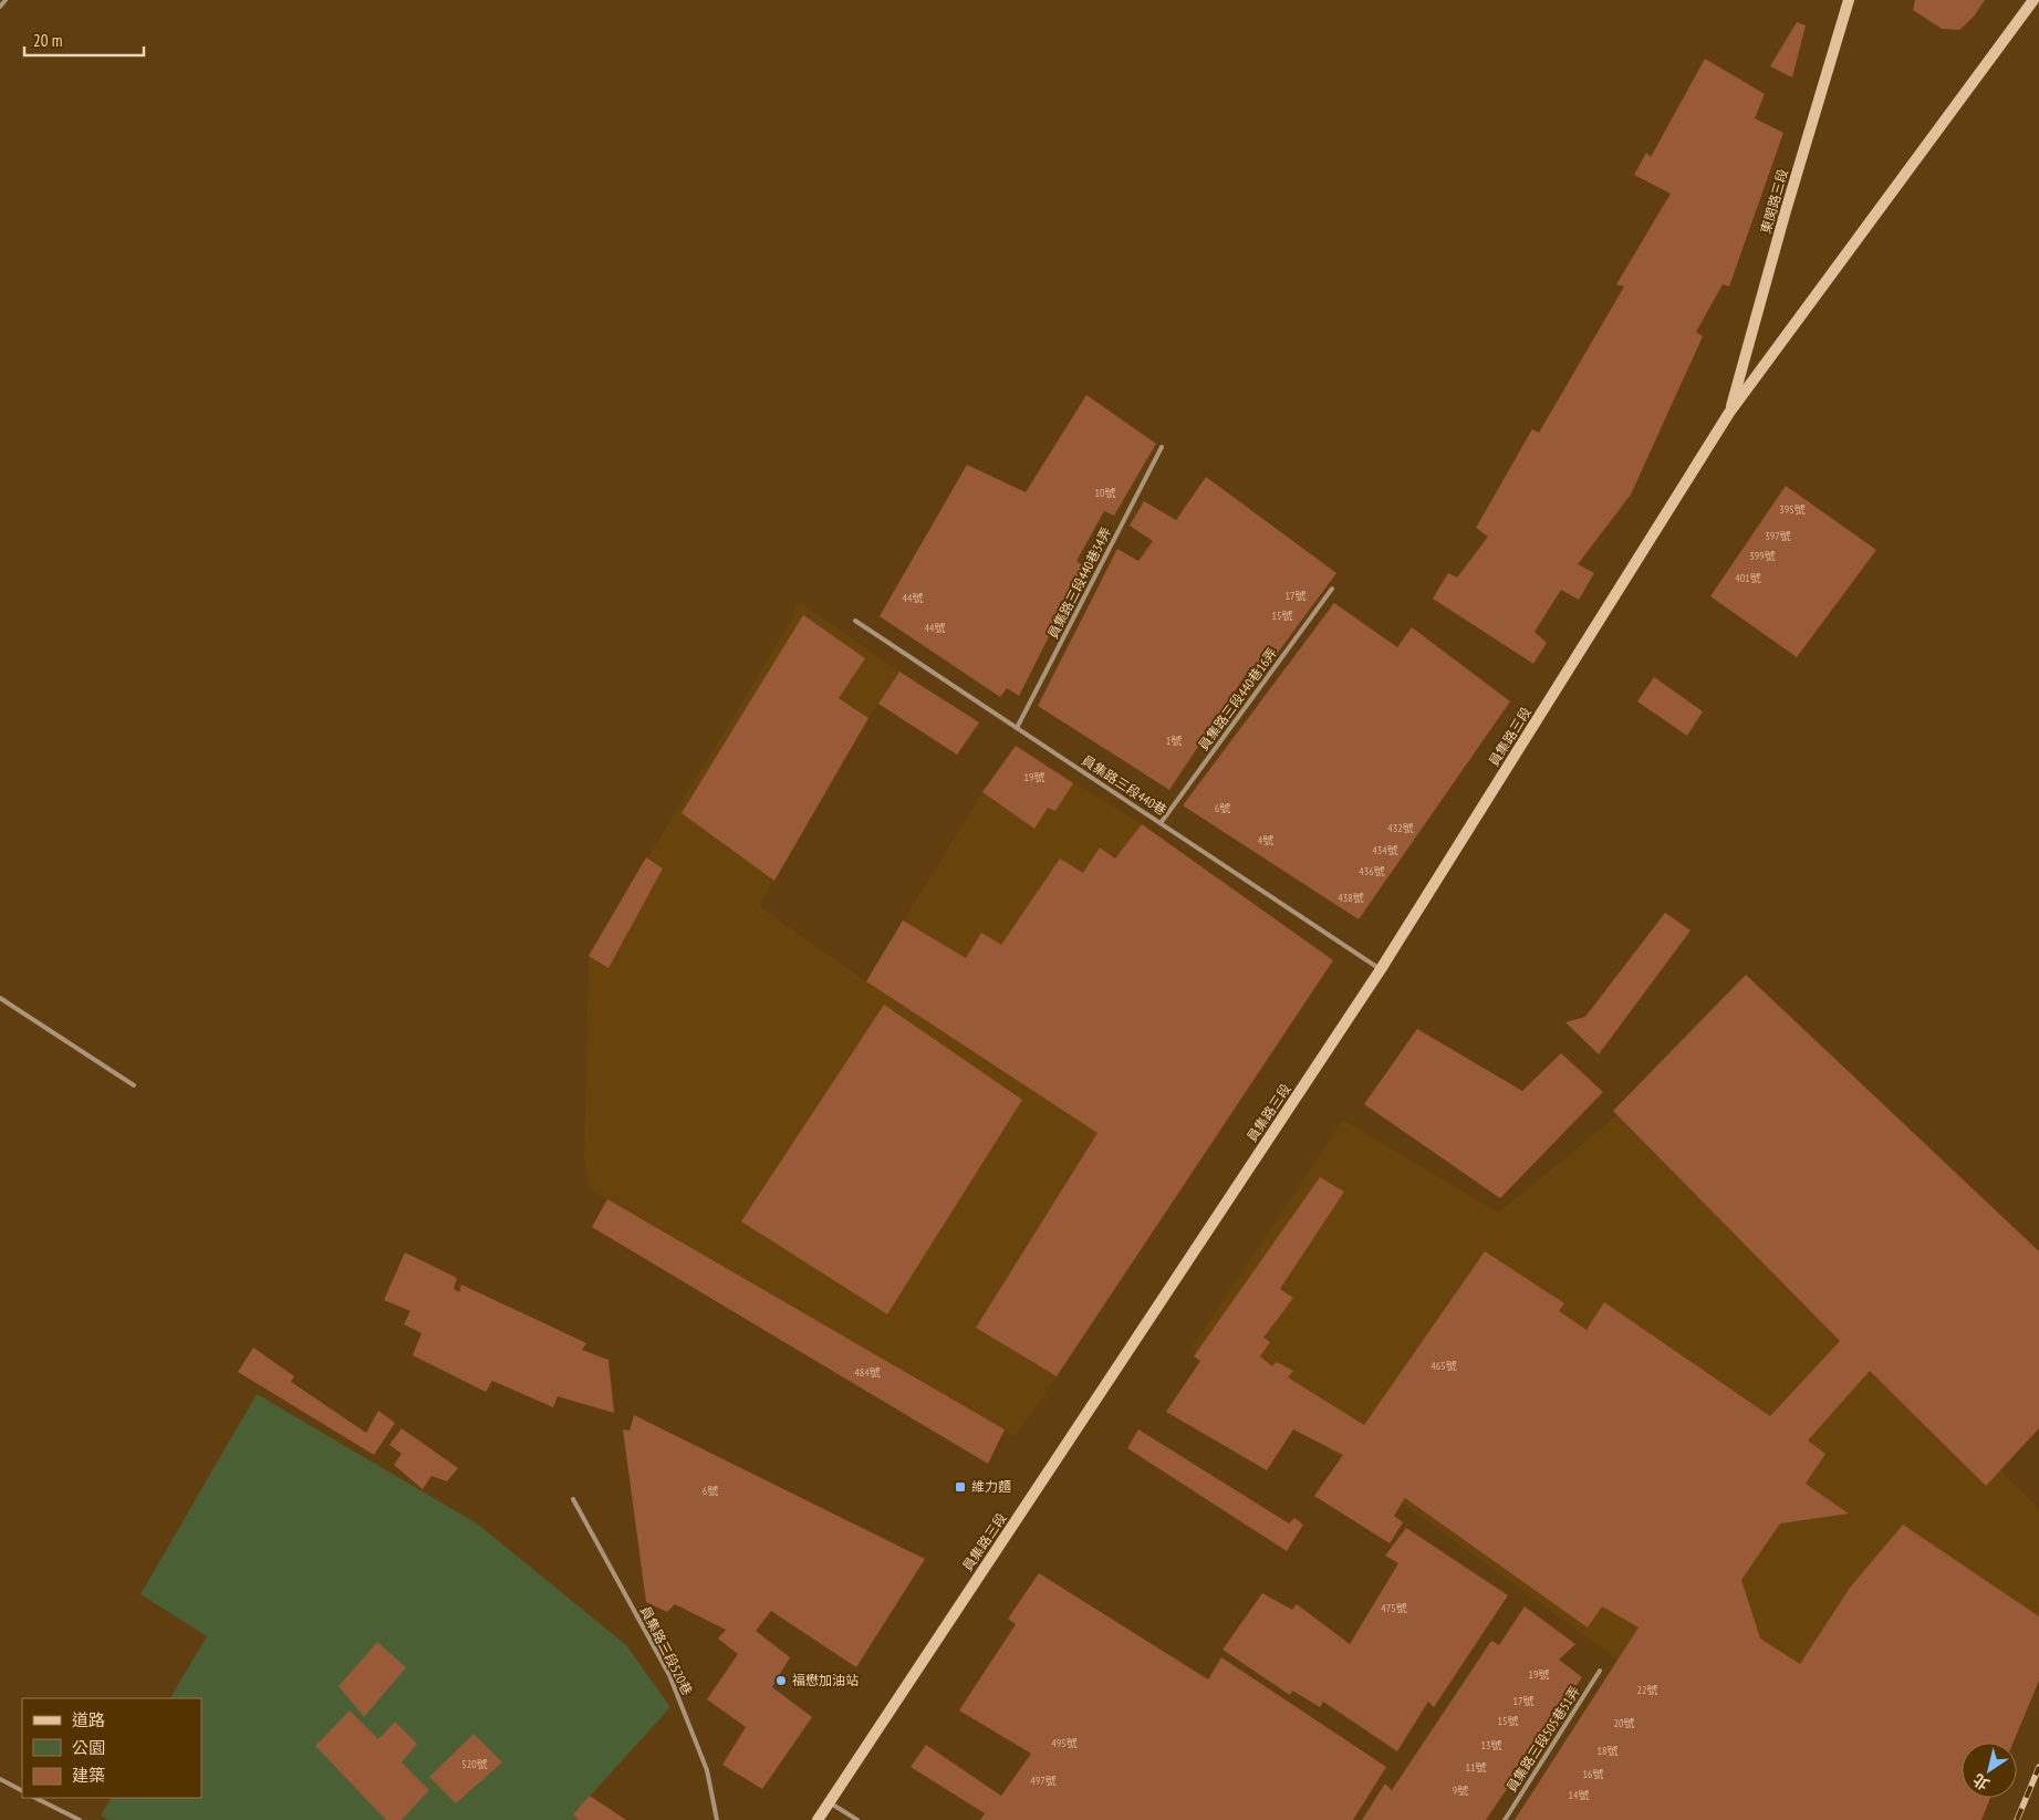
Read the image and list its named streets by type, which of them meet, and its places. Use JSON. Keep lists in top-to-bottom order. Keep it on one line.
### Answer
{"streets":{"main road":["東閔路三段","員集路三段"],"lane":["員集路三段440巷34弄","員集路三段440巷16弄","員集路三段440巷","員集路三段520巷","員集路三段505巷51弄"]},"crossings":[["東閔路三段","員集路三段"],["員集路三段440巷34弄","員集路三段440巷"],["員集路三段440巷16弄","員集路三段440巷"],["員集路三段","員集路三段440巷"]],"places":{"transit":["維力麵"],"other":["福懋加油站"]},"house_numbers":["10號","395號","397號","399號","401號","17號","44號","15號","44號","1號","19號","6號","432號","4號","434號","436號","438號","465號","484號","6號","475號","19號","22號","17號","15號","20號","495號","13號","18號","520號","11號","16號","497號","9號","14號"],"legend":["道路","公園","建築"],"scale_bar":"20 m","north":"bottom left"}
